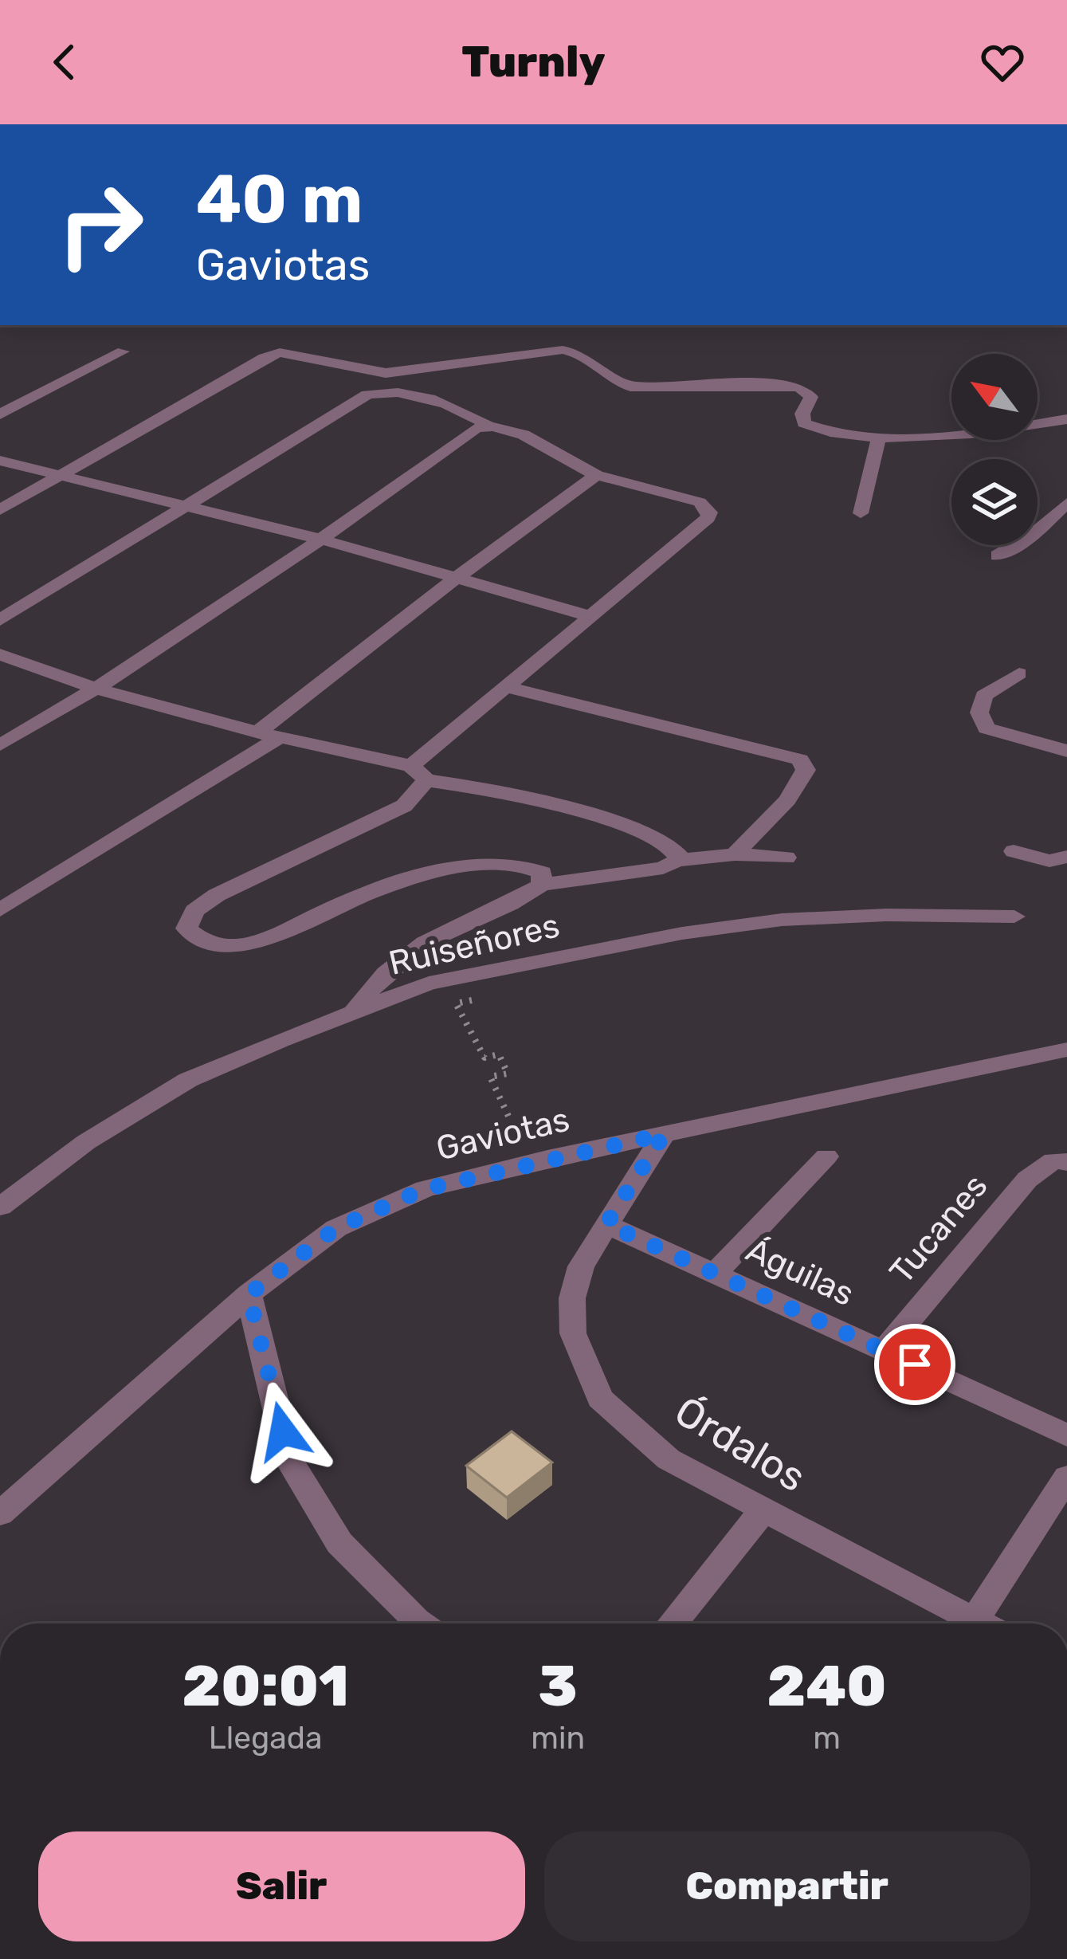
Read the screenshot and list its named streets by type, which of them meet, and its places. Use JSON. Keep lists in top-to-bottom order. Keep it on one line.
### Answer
{"streets":{"street":["Ruiseñores","Gaviotas","Tucanes","Águilas","Órdalos"]},"crossings":[["Gaviotas","Órdalos"],["Tucanes","Águilas"],["Águilas","Órdalos"]],"north":"top left","page":{"header":"Turnly","turn":["40 m","Gaviotas"],"eta":["20:01","Llegada","3","min","240","m"],"buttons":["Salir","Compartir"]}}
